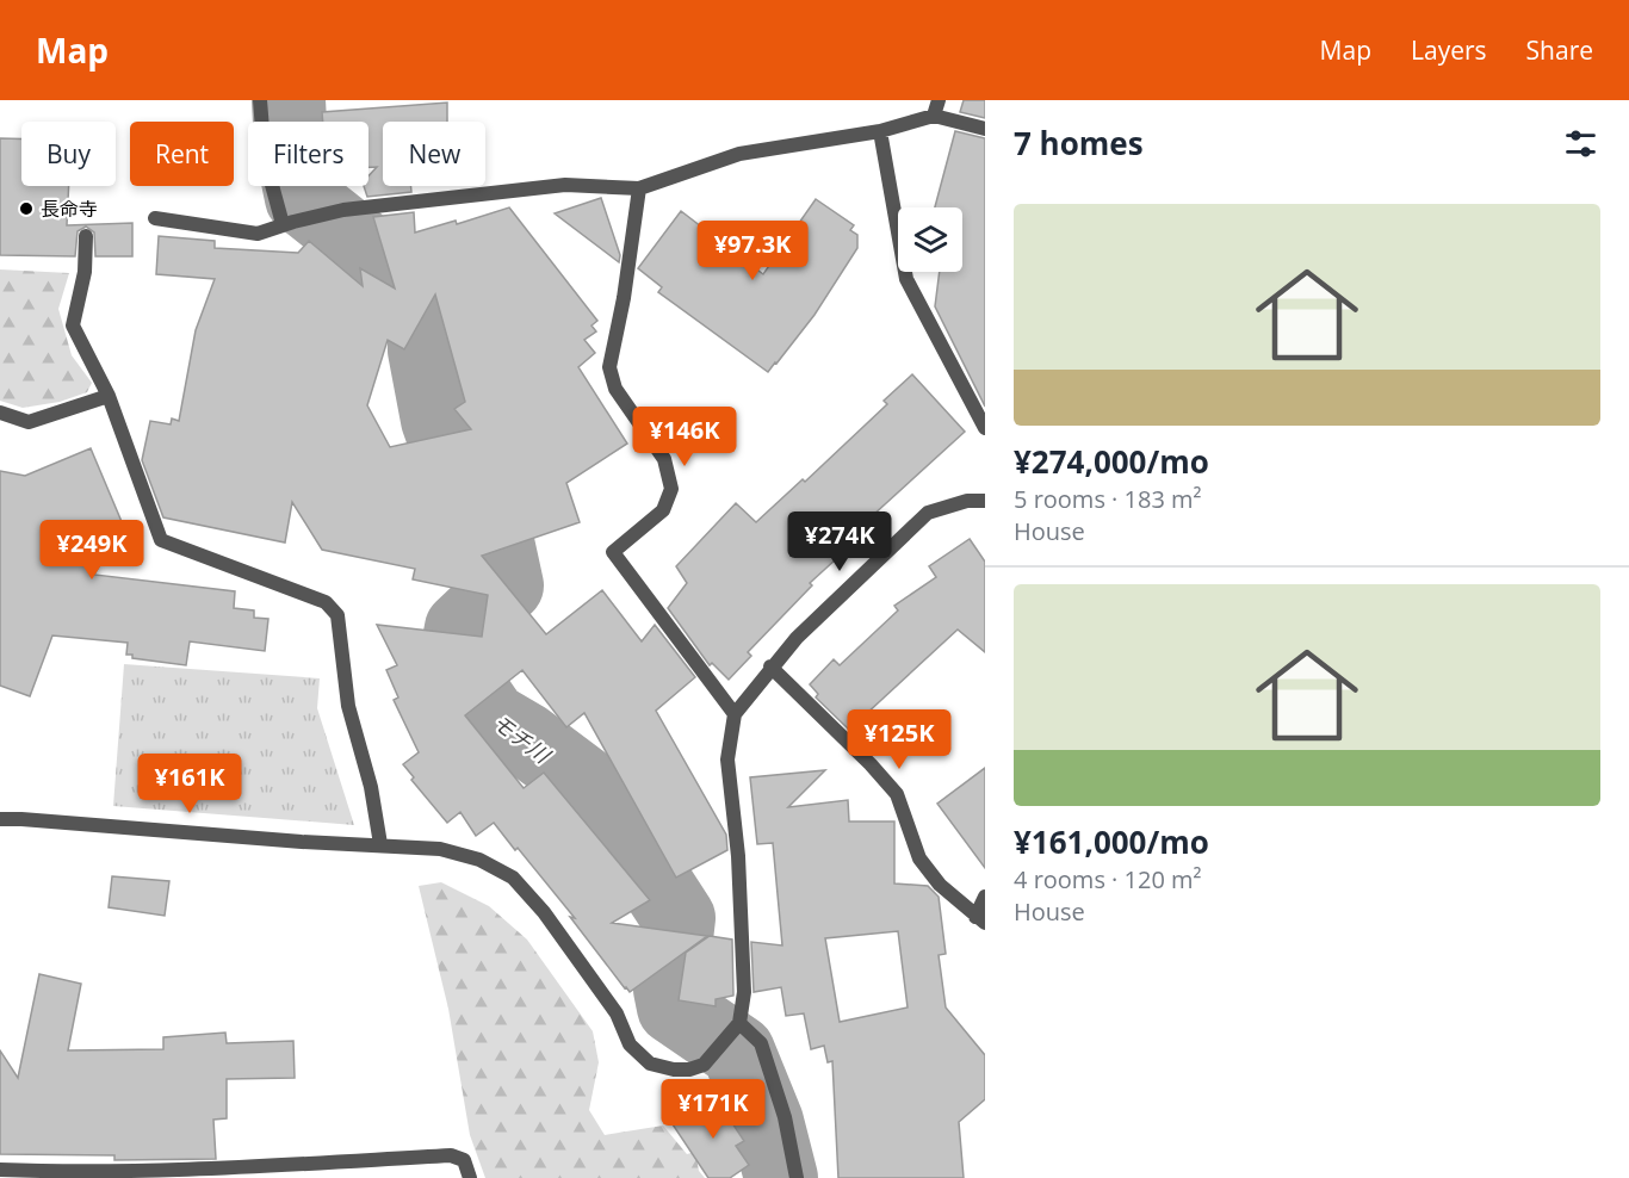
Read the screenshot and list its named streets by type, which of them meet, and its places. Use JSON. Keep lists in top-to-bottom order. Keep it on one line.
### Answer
{"water":["モチ川"],"places":["長命寺"],"page":{"header":"Map","nav":["Map","Layers","Share"],"heading":"7 homes","chip":["Buy","Rent","Filters","New"],"list":[{"name":"¥274,000/mo","note":"5 rooms · 183 m² · House"},{"name":"¥161,000/mo","note":"4 rooms · 120 m² · House"}],"price":["¥97.3K","¥146K","¥274K","¥249K","¥125K","¥161K","¥171K"]}}
